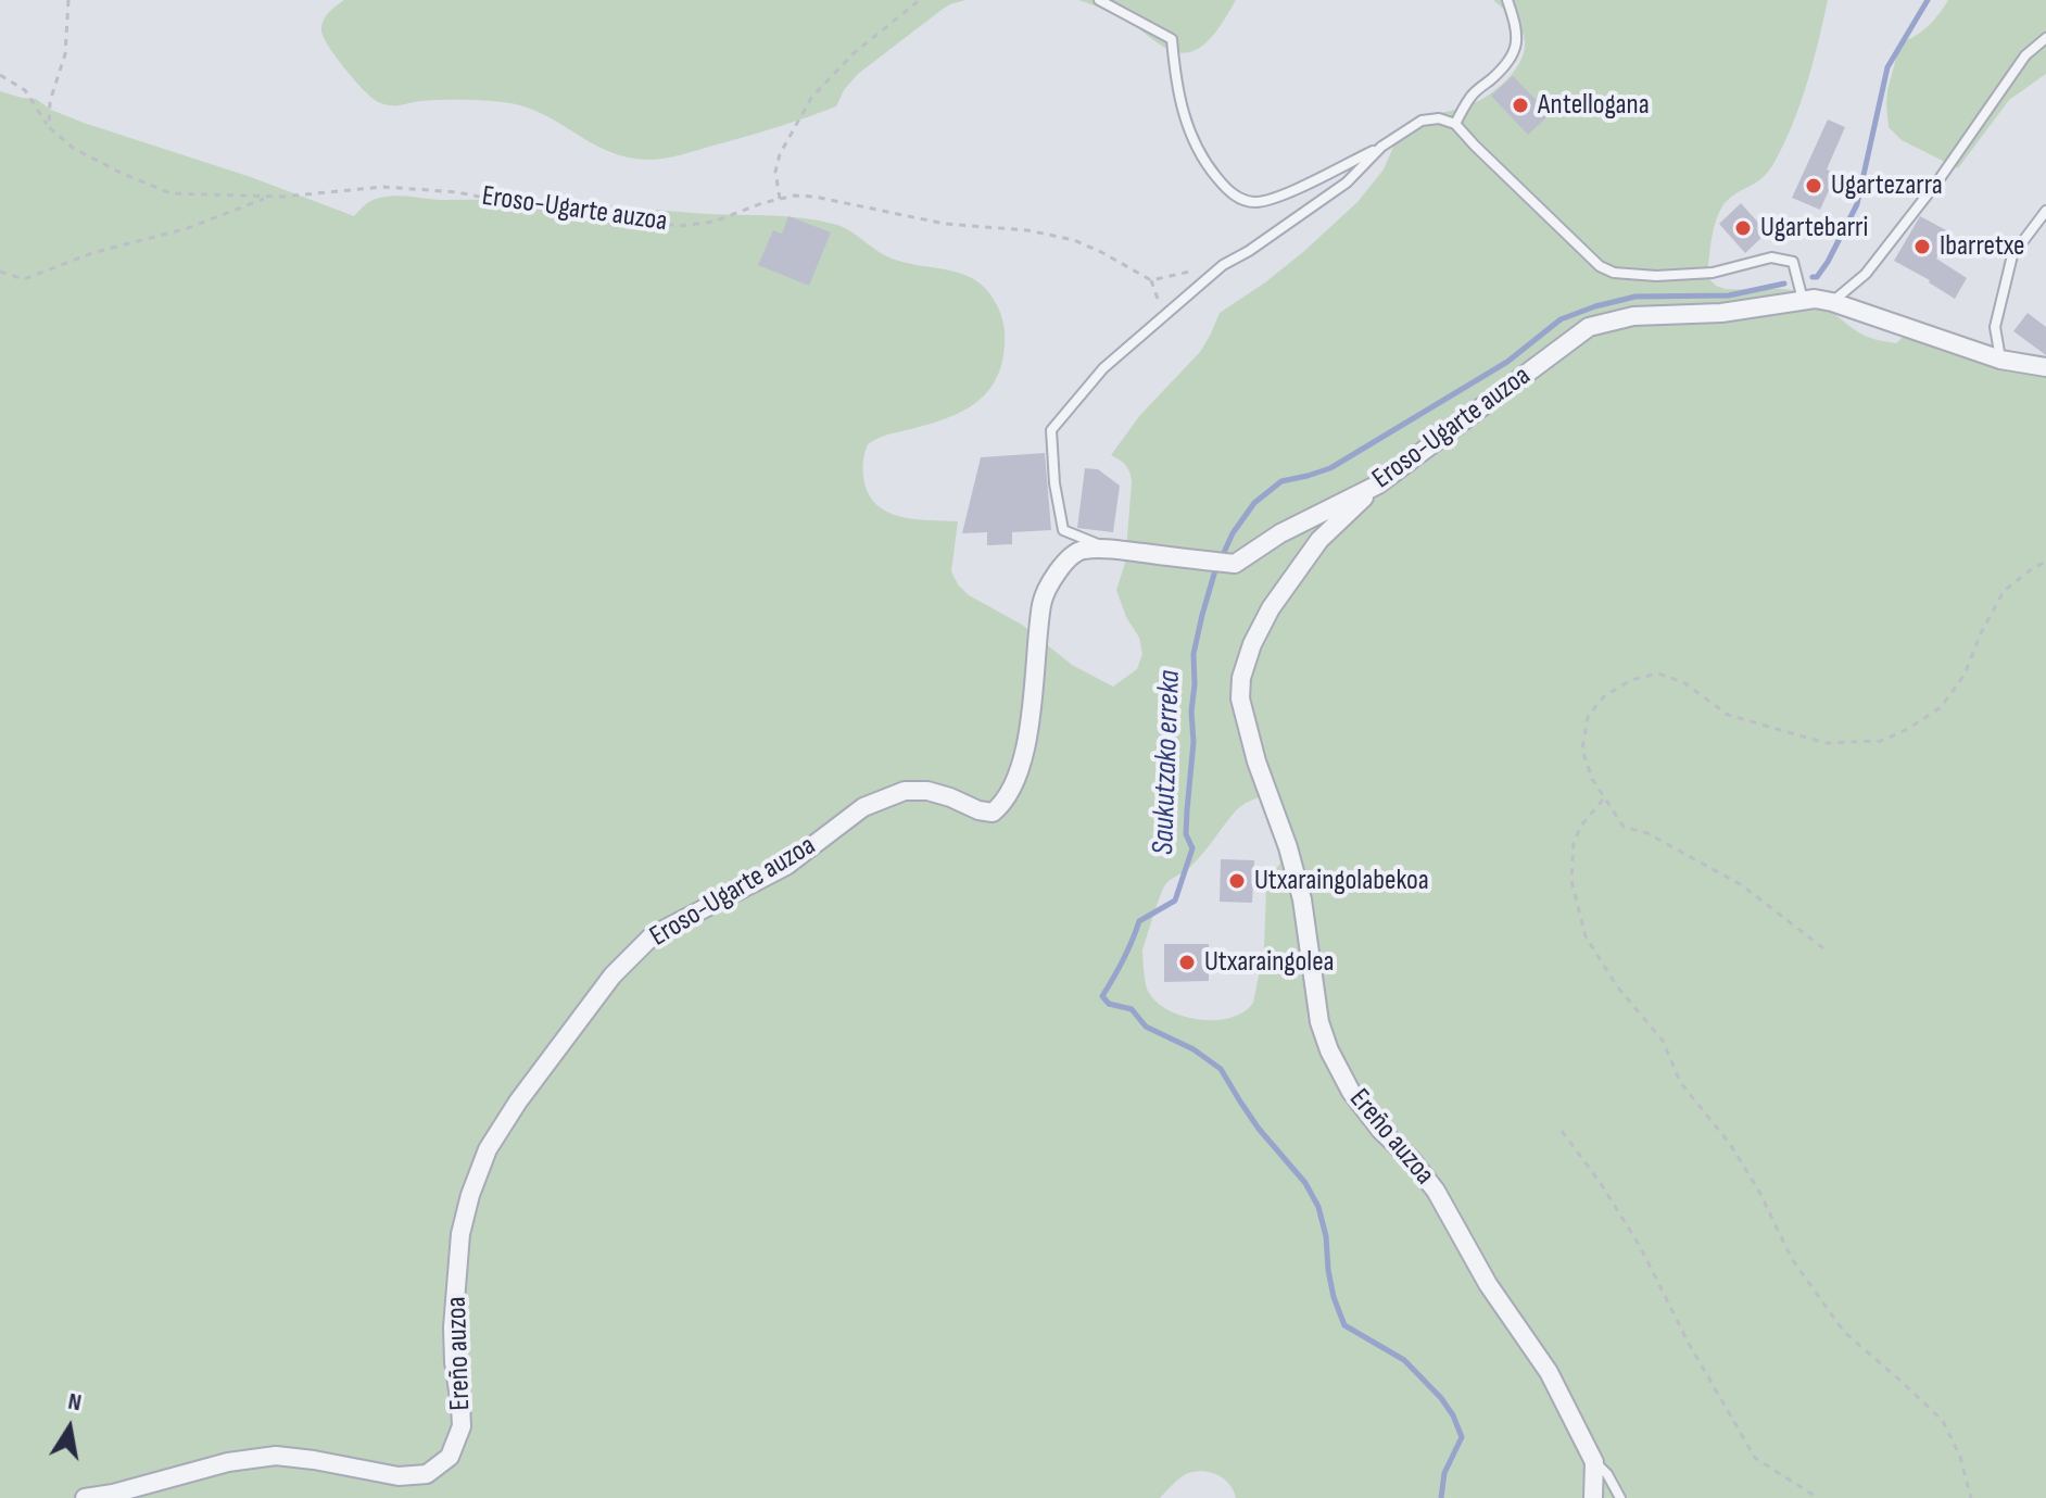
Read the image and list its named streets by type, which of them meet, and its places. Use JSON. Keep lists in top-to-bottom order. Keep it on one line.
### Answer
{"streets":{"street":["Eroso-Ugarte auzoa","Ereño auzoa"]},"crossings":[["Eroso-Ugarte auzoa","Ereño auzoa"]],"water":["Saukutzako erreka"],"places":["Antellogana","Ugartezarra","Ugartebarri","Ibarretxe","Utxaraingolabekoa","Utxaraingolea"],"north":"top"}
